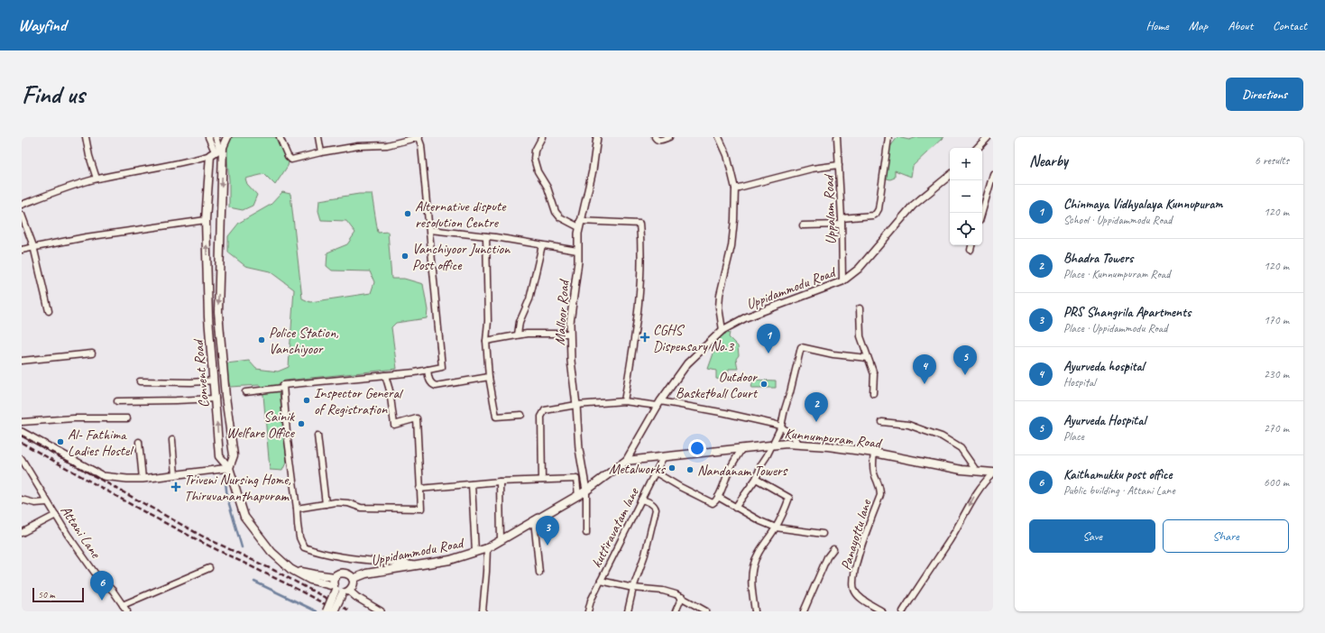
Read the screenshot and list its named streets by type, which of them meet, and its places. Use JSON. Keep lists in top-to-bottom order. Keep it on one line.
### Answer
{"streets":{"main road":["Uppidammodu Road","Convent Road","Kunnumpuram Road"],"street":["Uppalam Road","Malloor Road","kuttiravatam lane","Attani Lane","Panayottu lane"]},"crossings":[["Uppalam Road","Uppidammodu Road"],["Uppidammodu Road","Malloor Road"],["Uppidammodu Road","Convent Road"],["Uppidammodu Road","Kunnumpuram Road"],["Kunnumpuram Road","kuttiravatam lane"],["Kunnumpuram Road","Panayottu lane"]],"places":{"other":["Alternative dispute resolution Centre","Vanchiyoor Junction Post office","Police Station, Vanchiyoor","Outdoor Basketball Court","Inspector General of Registration","Sainik Welfare Office","Al- Fathima Ladies Hostel","Metalworks","Nandanam Towers"],"health":["CGHS Dispensary No.3","Triveni Nursing Home, Thiruvananthapuram"]},"scale_bar":"50 m","page":{"header":"Wayfind","nav":["Home","Map","About","Contact"],"buttons":["Directions",["Save","Share"]],"title":"Find us","heading":["Nearby","6 results"],"map_buttons":["+","−"],"list":[{"mark":"1","name":"Chinmaya Vidhyalaya Kunnupuram","note":"School · Uppidammodu Road","value":"120 m"},{"mark":"2","name":"Bhadra Towers","note":"Place · Kunnumpuram Road","value":"120 m"},{"mark":"3","name":"PRS Shangrila Apartments","note":"Place · Uppidammodu Road","value":"170 m"},{"mark":"4","name":"Ayurveda hospital","note":"Hospital","value":"230 m"},{"mark":"5","name":"Ayurveda Hospital","note":"Place","value":"270 m"},{"mark":"6","name":"Kaithamukku post office","note":"Public building · Attani Lane","value":"600 m"}],"pins":["1","5","4","2","3","6"],"scale":"50 m"}}
